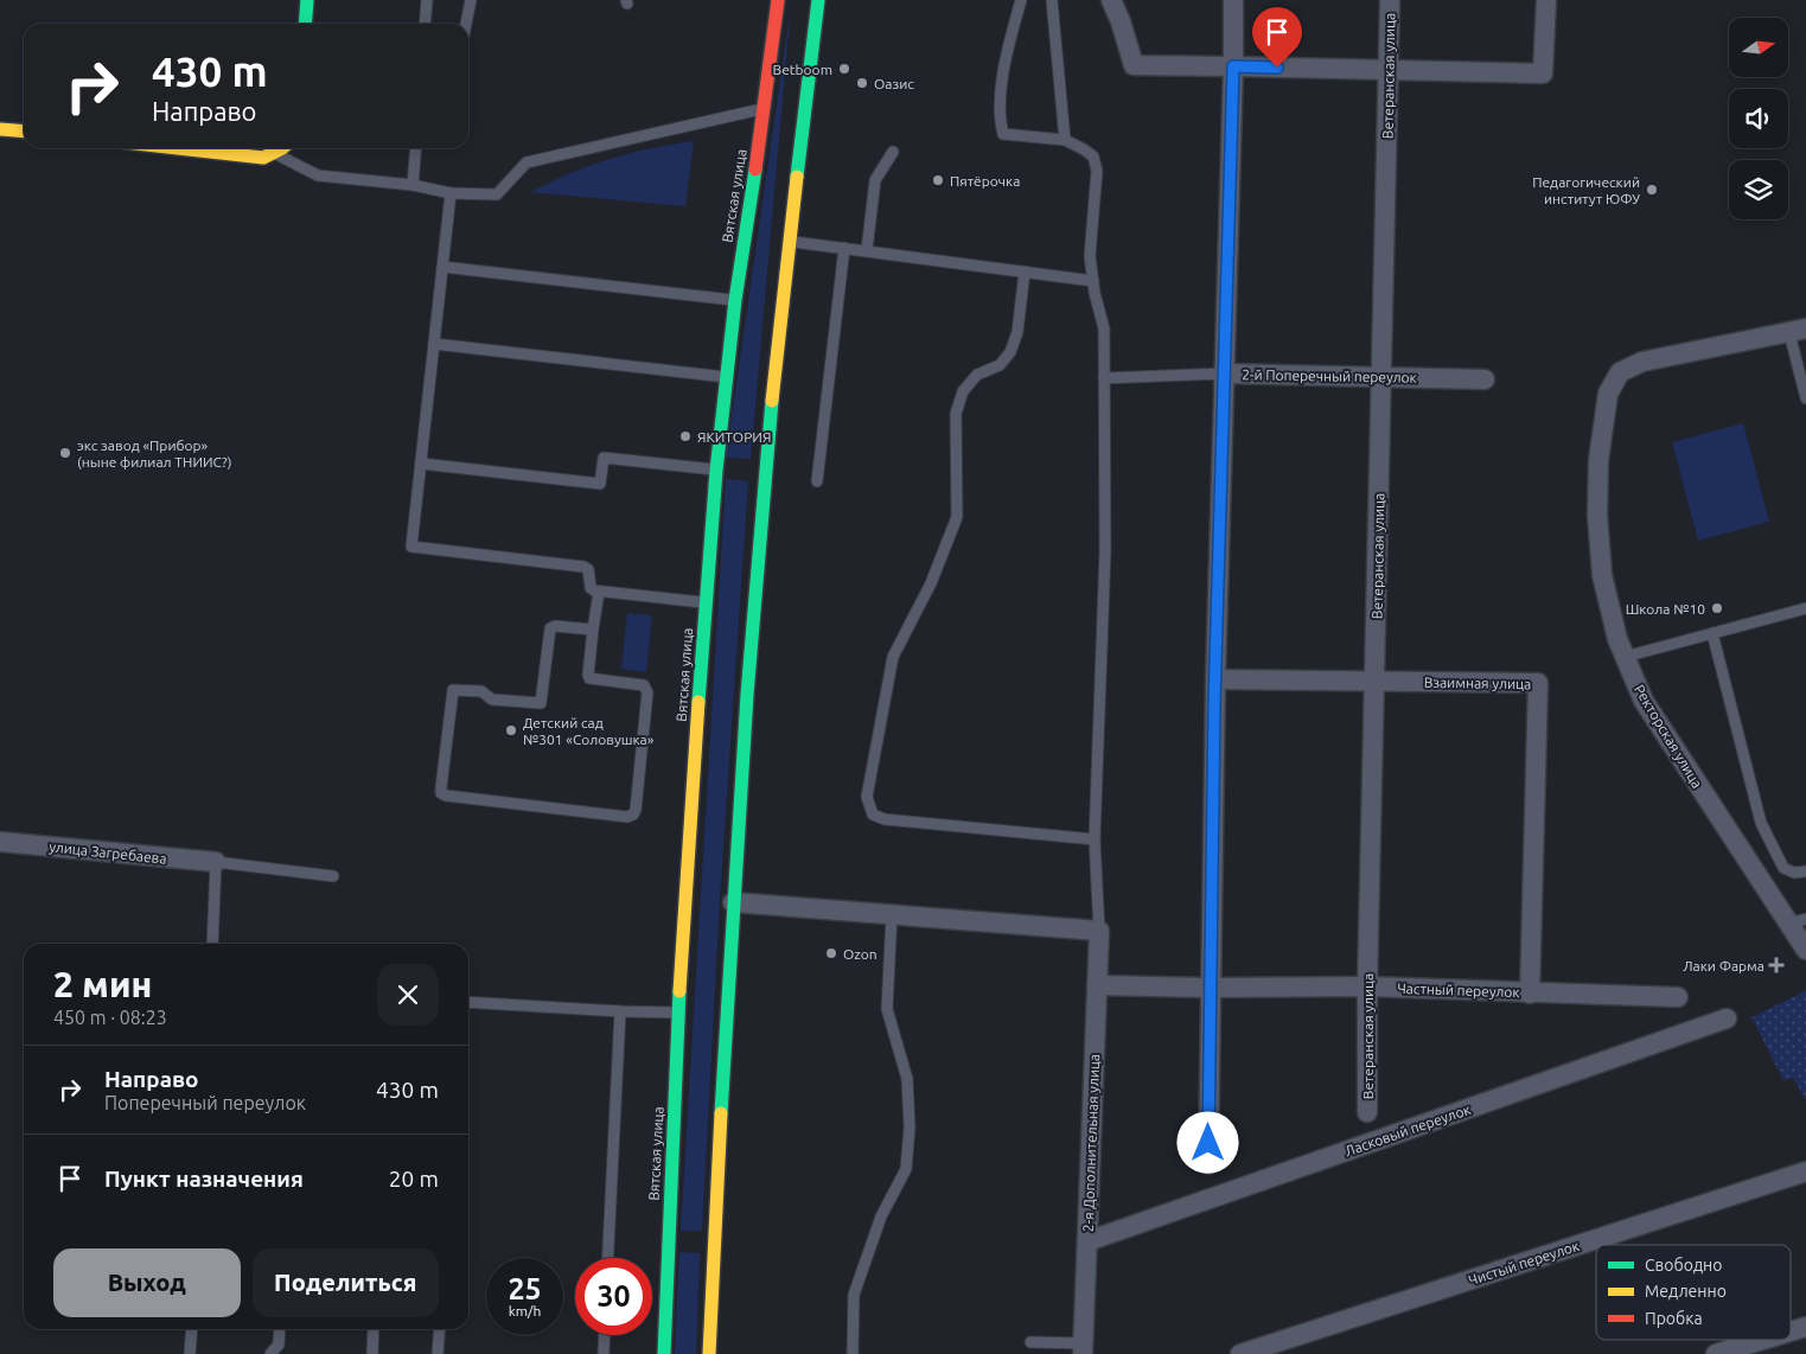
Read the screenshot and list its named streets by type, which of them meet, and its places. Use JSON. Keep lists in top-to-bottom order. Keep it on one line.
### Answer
{"streets":{"main road":["Вятская улица"],"street":["Ветеранская улица","2-й Поперечный переулок","Взаимная улица","Ректорская улица","улица Загребаева","Частный переулок","Ласковый переулок","2-я Дополнительная улица","Чистый переулок"]},"crossings":[["Ветеранская улица","2-й Поперечный переулок"],["Ветеранская улица","Взаимная улица"],["Ветеранская улица","Частный переулок"],["Взаимная улица","Частный переулок"],["Частный переулок","2-я Дополнительная улица"],["Ласковый переулок","2-я Дополнительная улица"]],"places":{"other":["Betboom","Оазис","Пятёрочка","Педагогический институт ЮФУ","ЯКИТОРИЯ","экс завод «Прибор» (ныне филиал ТНИИС?)","Школа №10","Детский сад №301 «Соловушка»","Ozon"],"health":["Лаки Фарма"]},"legend":["Свободно","Медленно","Пробка"],"north":"right","page":{"turn":["430 m","Направо"],"heading":["2 мин","450 m · 08:23"],"list":[{"name":"Направо","note":"Поперечный переулок","value":"430 m"},{"name":"Пункт назначения","value":"20 m"}],"buttons":["Выход","Поделиться"],"speed":"25 km/h","limit":"30"}}
